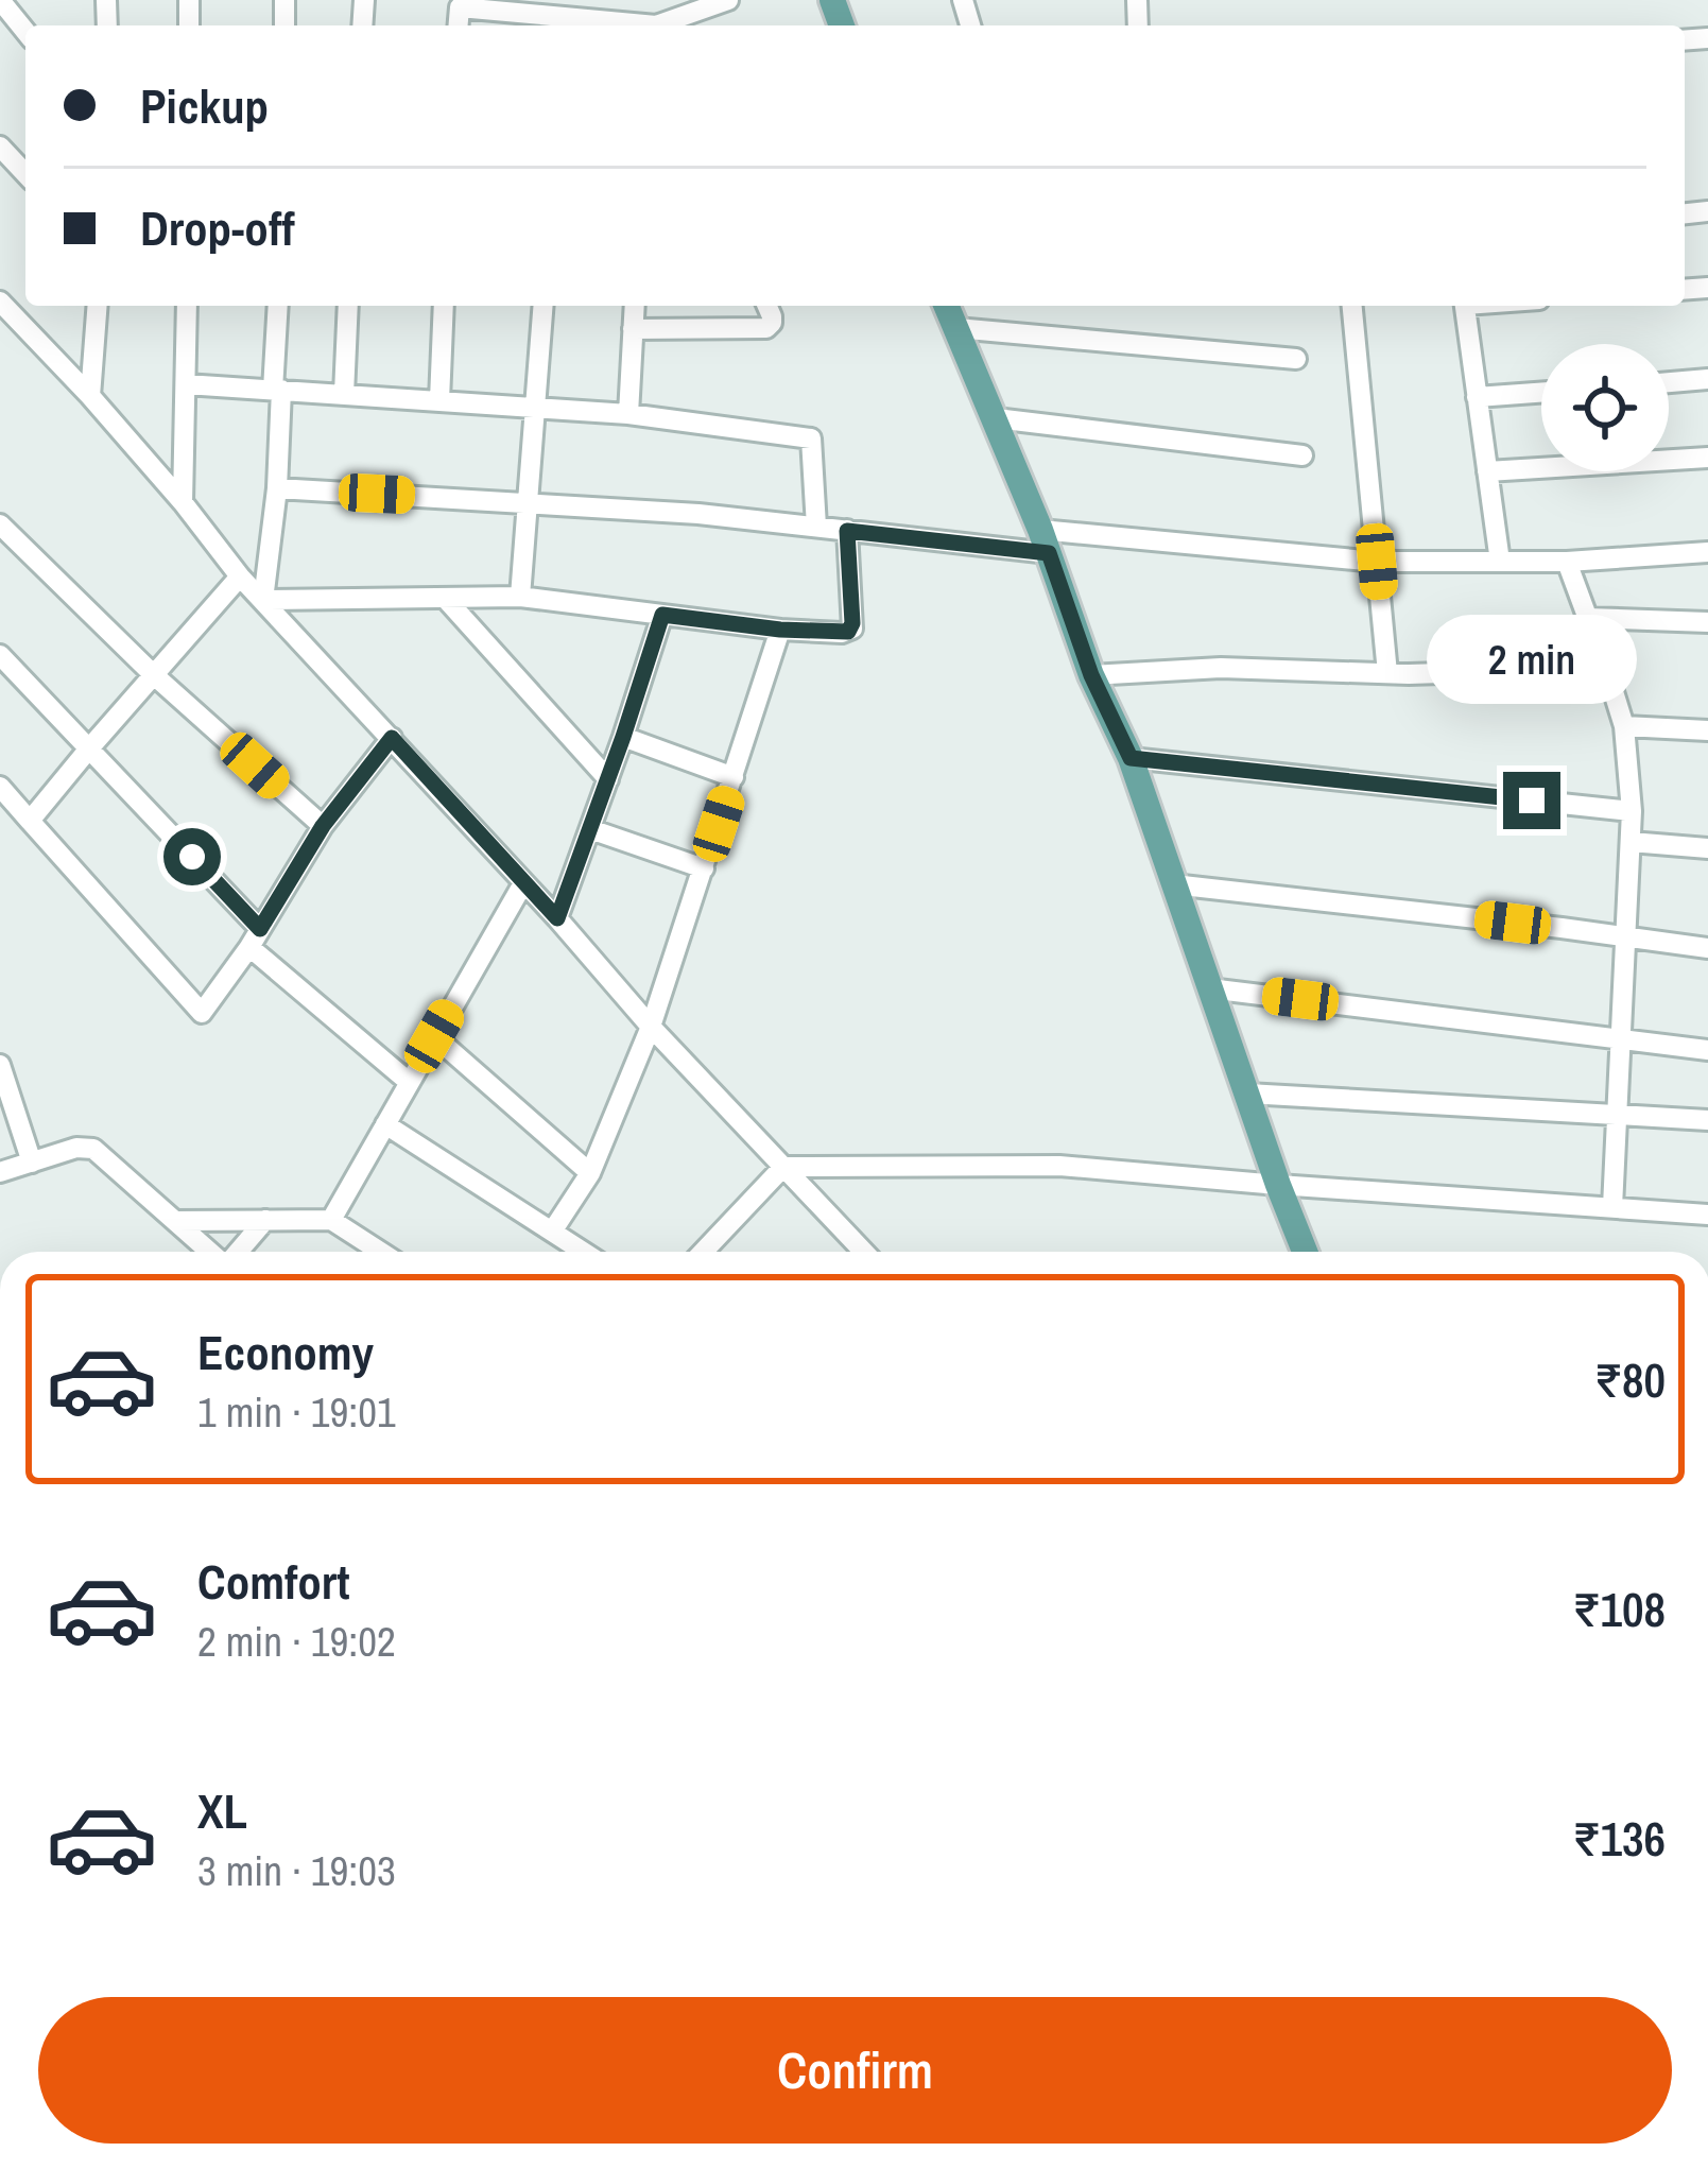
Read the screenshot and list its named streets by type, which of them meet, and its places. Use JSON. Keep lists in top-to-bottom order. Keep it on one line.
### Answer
{"page":{"banner":["Pickup","Drop-off"],"bubble":"2 min","list":[{"name":"Economy","note":"1 min · 19:01","value":"₹80"},{"name":"Comfort","note":"2 min · 19:02","value":"₹108"},{"name":"XL","note":"3 min · 19:03","value":"₹136"}],"buttons":"Confirm"}}
